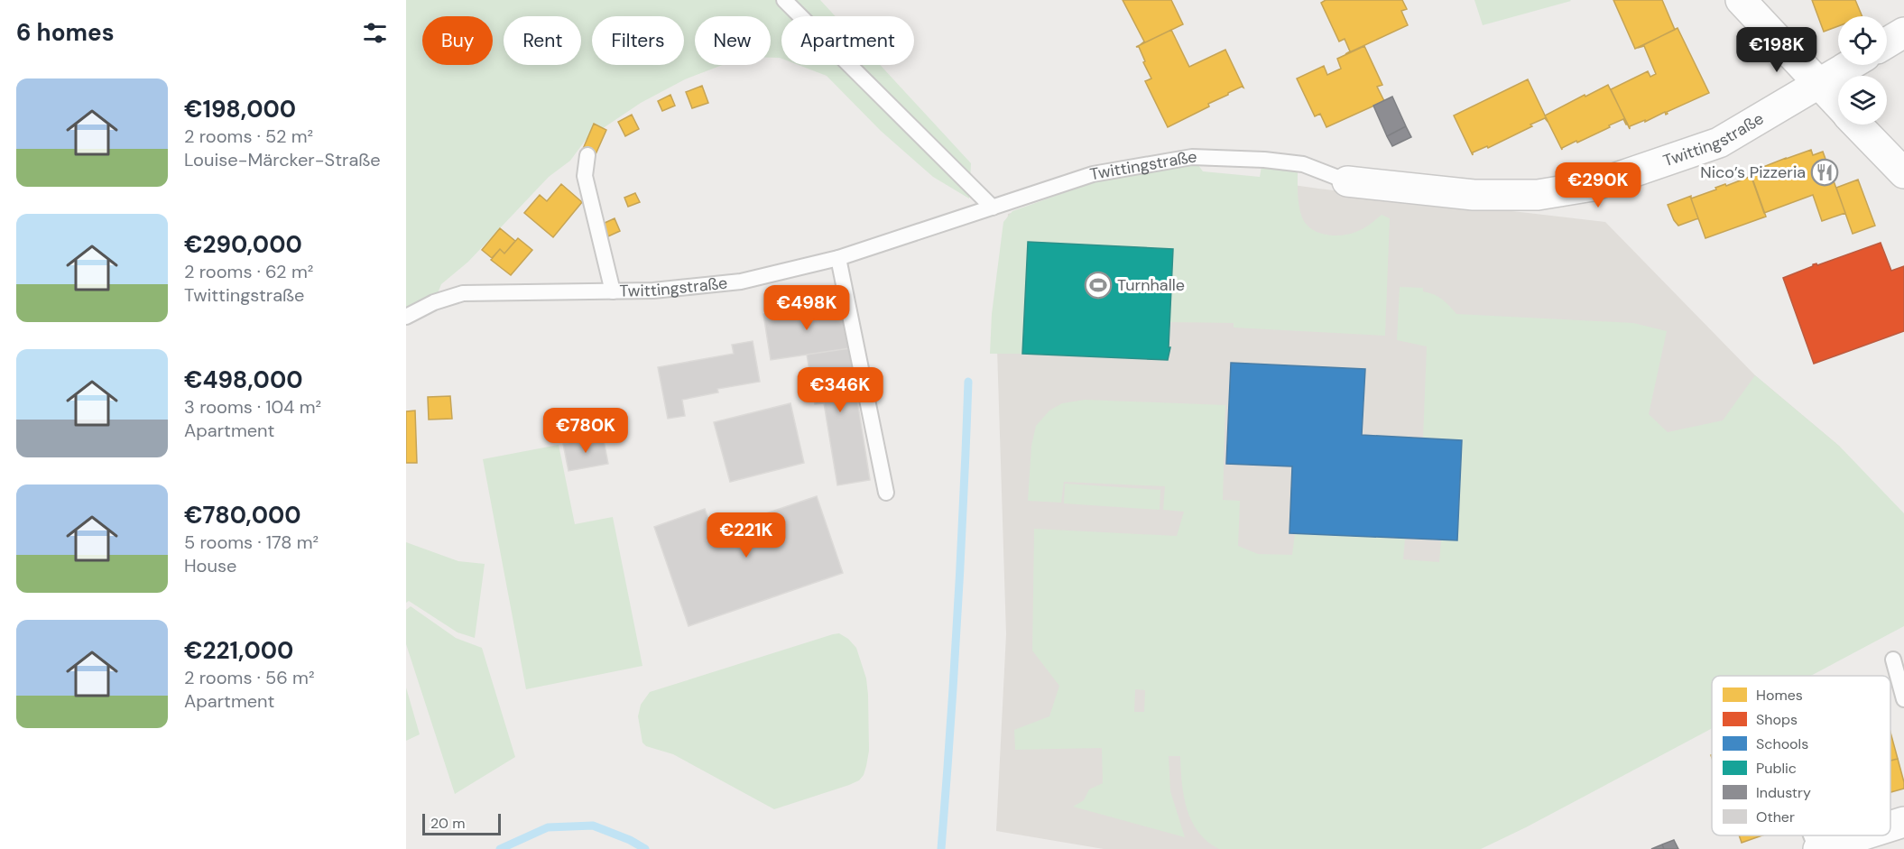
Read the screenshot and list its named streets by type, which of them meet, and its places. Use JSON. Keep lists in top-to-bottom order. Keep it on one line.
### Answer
{"streets":{"street":["Twittingstraße"]},"places":{"restaurant":["Nico’s Pizzeria"],"sports":["Turnhalle"]},"legend":["Homes","Shops","Schools","Public","Industry","Other"],"scale_bar":"20 m","page":{"heading":"6 homes","chip":["Buy","Rent","Filters","New","Apartment"],"price":["€198K","€290K","€498K","€346K","€780K","€221K"],"list":[{"name":"€198,000","note":"2 rooms · 52 m² · Louise-Märcker-Straße"},{"name":"€290,000","note":"2 rooms · 62 m² · Twittingstraße"},{"name":"€498,000","note":"3 rooms · 104 m² · Apartment"},{"name":"€780,000","note":"5 rooms · 178 m² · House"},{"name":"€221,000","note":"2 rooms · 56 m² · Apartment"}],"scale":"20 m"}}
